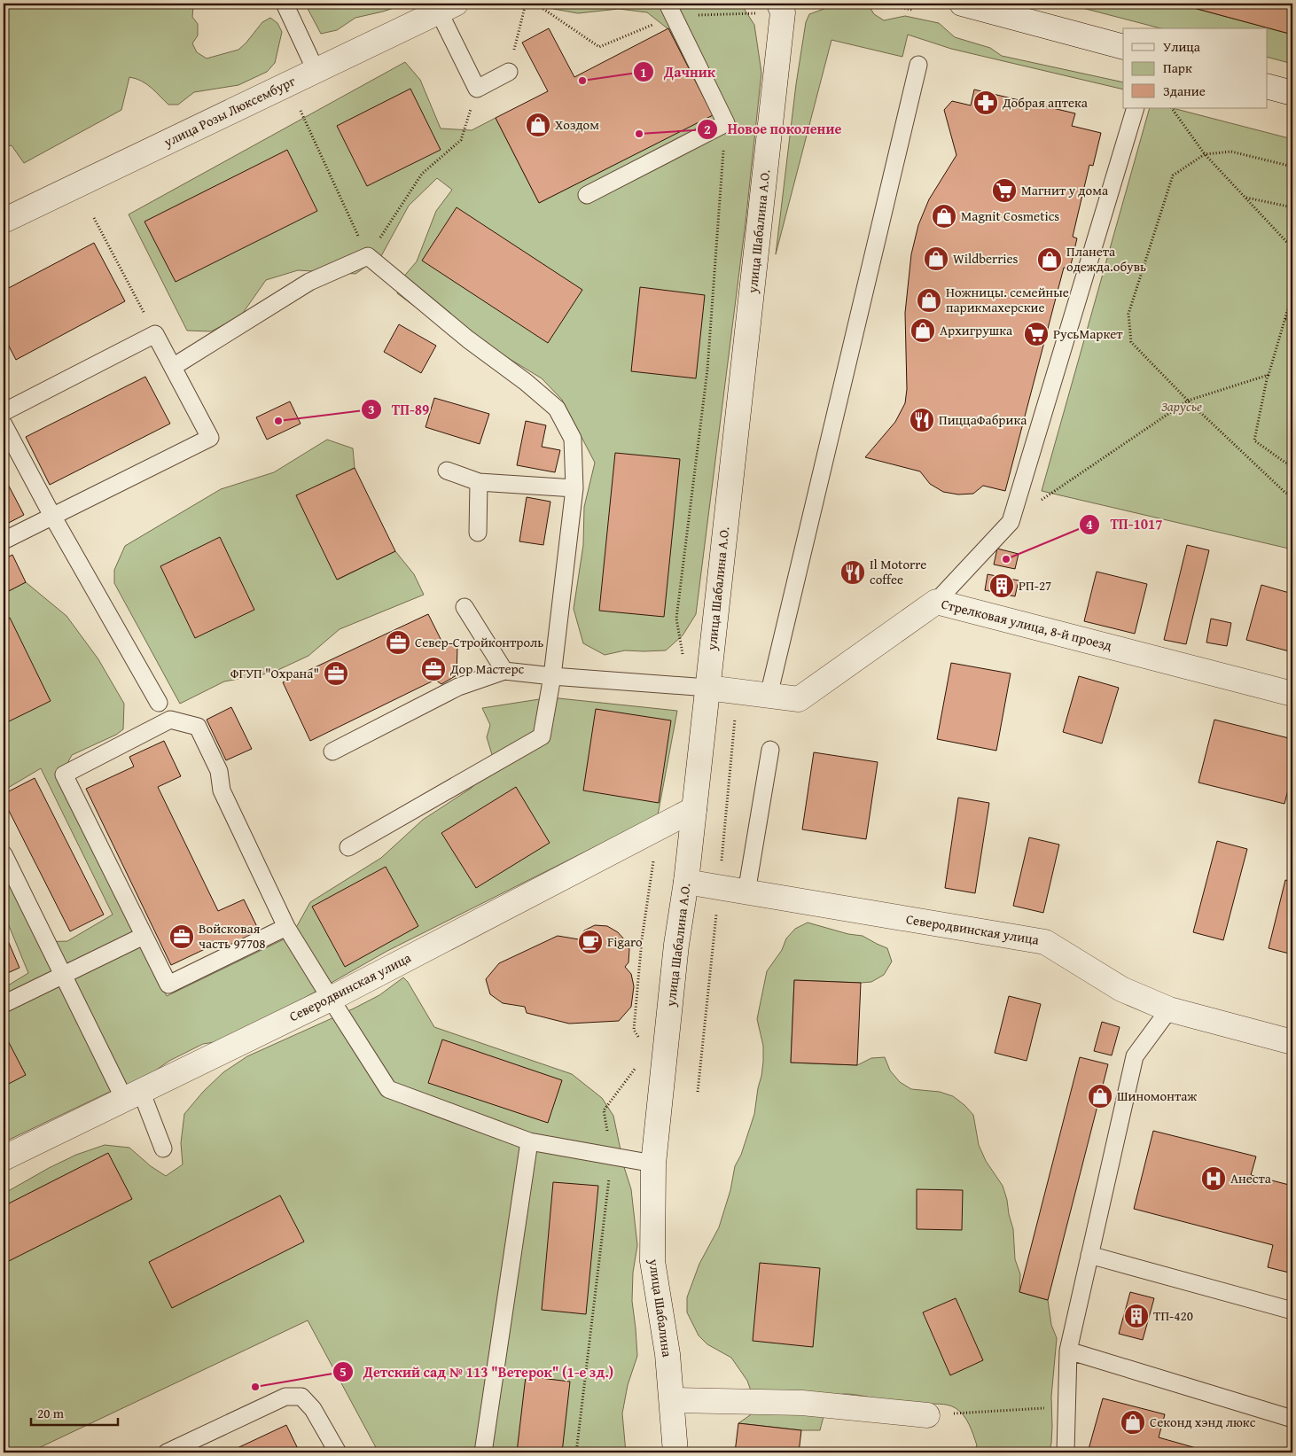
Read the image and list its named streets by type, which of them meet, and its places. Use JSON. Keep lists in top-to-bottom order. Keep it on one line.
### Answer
{"streets":{"street":["улица Розы Люксембург","улица Шабалина А.О.","Стрелковая улица, 8-й проезд","Северодвинская улица","улица Шабалина"]},"crossings":[["улица Шабалина А.О.","Стрелковая улица, 8-й проезд"],["улица Шабалина А.О.","Северодвинская улица"],["улица Шабалина А.О.","улица Шабалина"]],"parks":["Зарусье"],"places":{"other":["Дачник","Новое поколение","ТП-89","ТП-1017","Детский сад № 113 \"Ветерок\" (1-е зд.)"],"pharmacy":["Добрая аптека"],"shop":["Хоздом","Magnit Cosmetics","Wildberries","Планета одежда.обувь","Ножницы. семейные парикмахерские","Архигрушка","Шиномонтаж","Секонд хэнд люкс"],"supermarket":["Магнит у дома","РусьМаркет"],"restaurant":["ПиццаФабрика","Il Motorre coffee"],"building":["РП-27","ТП-420"],"office":["Север-Стройконтроль","Дор Мастерс","ФГУП \"Охрана\"","Войсковая часть 97708"],"cafe":["Figaro"],"hospital":["Анеста"]},"legend":["Улица","Парк","Здание"],"scale_bar":"20 m"}
